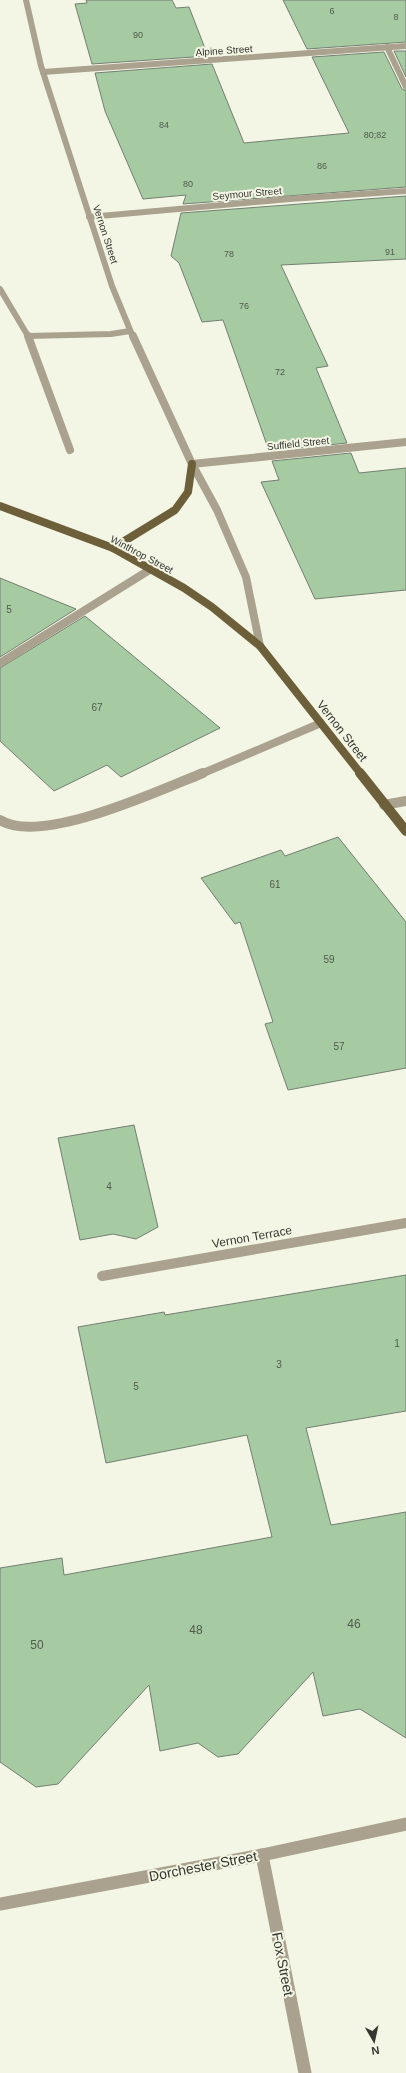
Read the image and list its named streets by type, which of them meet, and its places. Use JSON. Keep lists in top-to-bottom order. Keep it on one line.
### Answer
{"streets":{"main road":["Vernon Street","Winthrop Street"],"street":["Alpine Street","Seymour Street","Suffield Street","Vernon Terrace","Dorchester Street","Fox Street"]},"crossings":[["Alpine Street","Vernon Street"],["Seymour Street","Vernon Street"],["Vernon Street","Suffield Street"],["Vernon Street","Winthrop Street"],["Dorchester Street","Fox Street"]],"house_numbers":["6","8","90","84","80;82","86","80","91","78","76","72","5","67","61","59","57","4","1","3","5","46","48","50"],"north":"bottom"}
